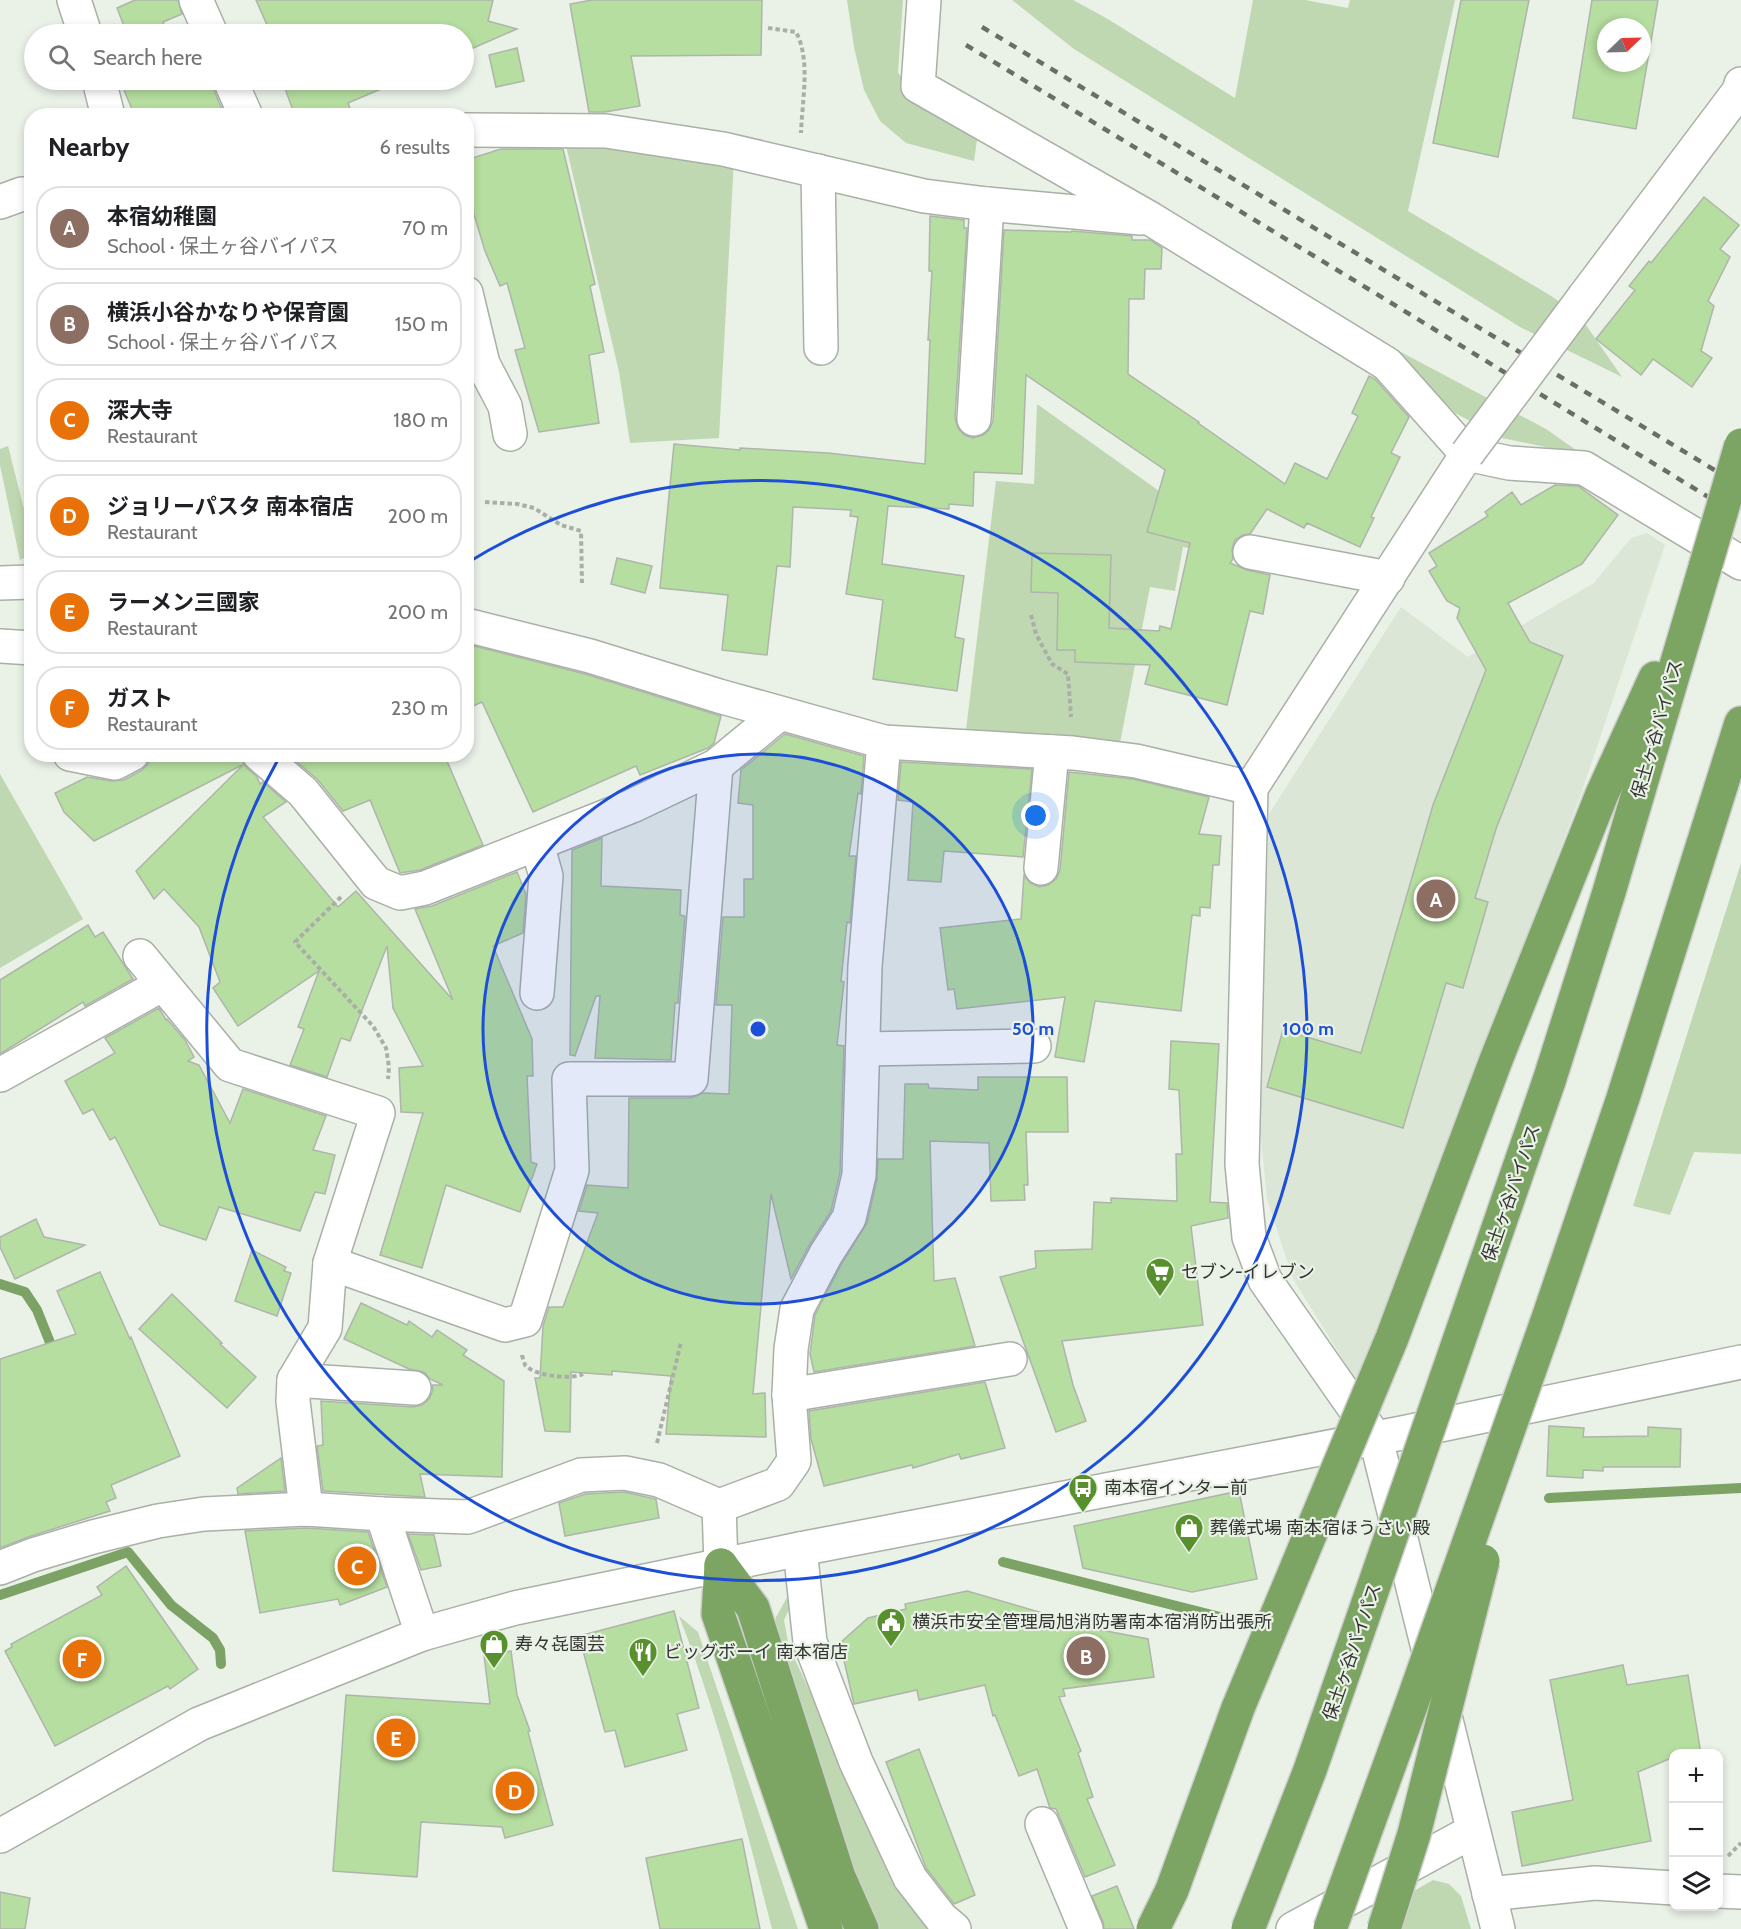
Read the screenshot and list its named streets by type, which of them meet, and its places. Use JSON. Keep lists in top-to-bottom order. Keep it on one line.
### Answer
{"streets":{"highway":["保土ヶ谷バイパス"]},"places":{"supermarket":["セブン-イレブン"],"bus stop":["南本宿インター前"],"shop":["葬儀式場 南本宿ほうさい殿","寿々㐂園芸"],"public building":["横浜市安全管理局旭消防署南本宿消防出張所"],"restaurant":["ビッグボーイ 南本宿店"]},"north":"top right","page":{"search":"Search here","heading":["Nearby","6 results"],"list":[{"mark":"A","name":"本宿幼稚園","note":"School · 保土ヶ谷バイパス","value":"70 m"},{"mark":"B","name":"横浜小谷かなりや保育園","note":"School · 保土ヶ谷バイパス","value":"150 m"},{"mark":"C","name":"深大寺","note":"Restaurant","value":"180 m"},{"mark":"D","name":"ジョリーパスタ 南本宿店","note":"Restaurant","value":"200 m"},{"mark":"E","name":"ラーメン三國家","note":"Restaurant","value":"200 m"},{"mark":"F","name":"ガスト","note":"Restaurant","value":"230 m"}],"pins":["A","C","B","F","E","D"],"map_buttons":["+","−"]},"rings":["50 m","100 m"]}
